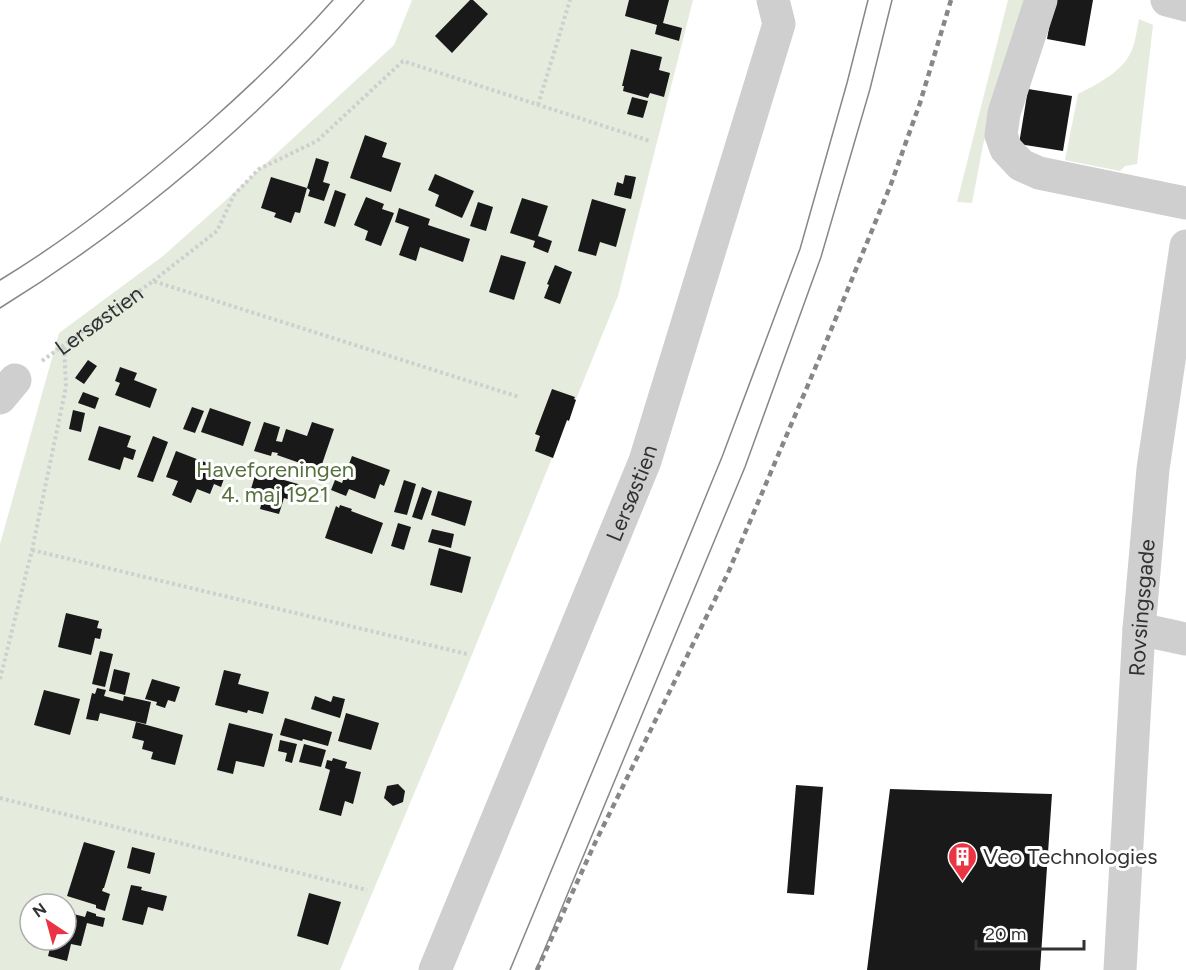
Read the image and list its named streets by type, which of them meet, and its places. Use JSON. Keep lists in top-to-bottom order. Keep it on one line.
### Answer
{"streets":{"street":["Lersøstien","Rovsingsgade"]},"parks":["Haveforeningen 4. maj 1921"],"places":{"building":["Veo Technologies"]},"scale_bar":"20 m","north":"top left"}
